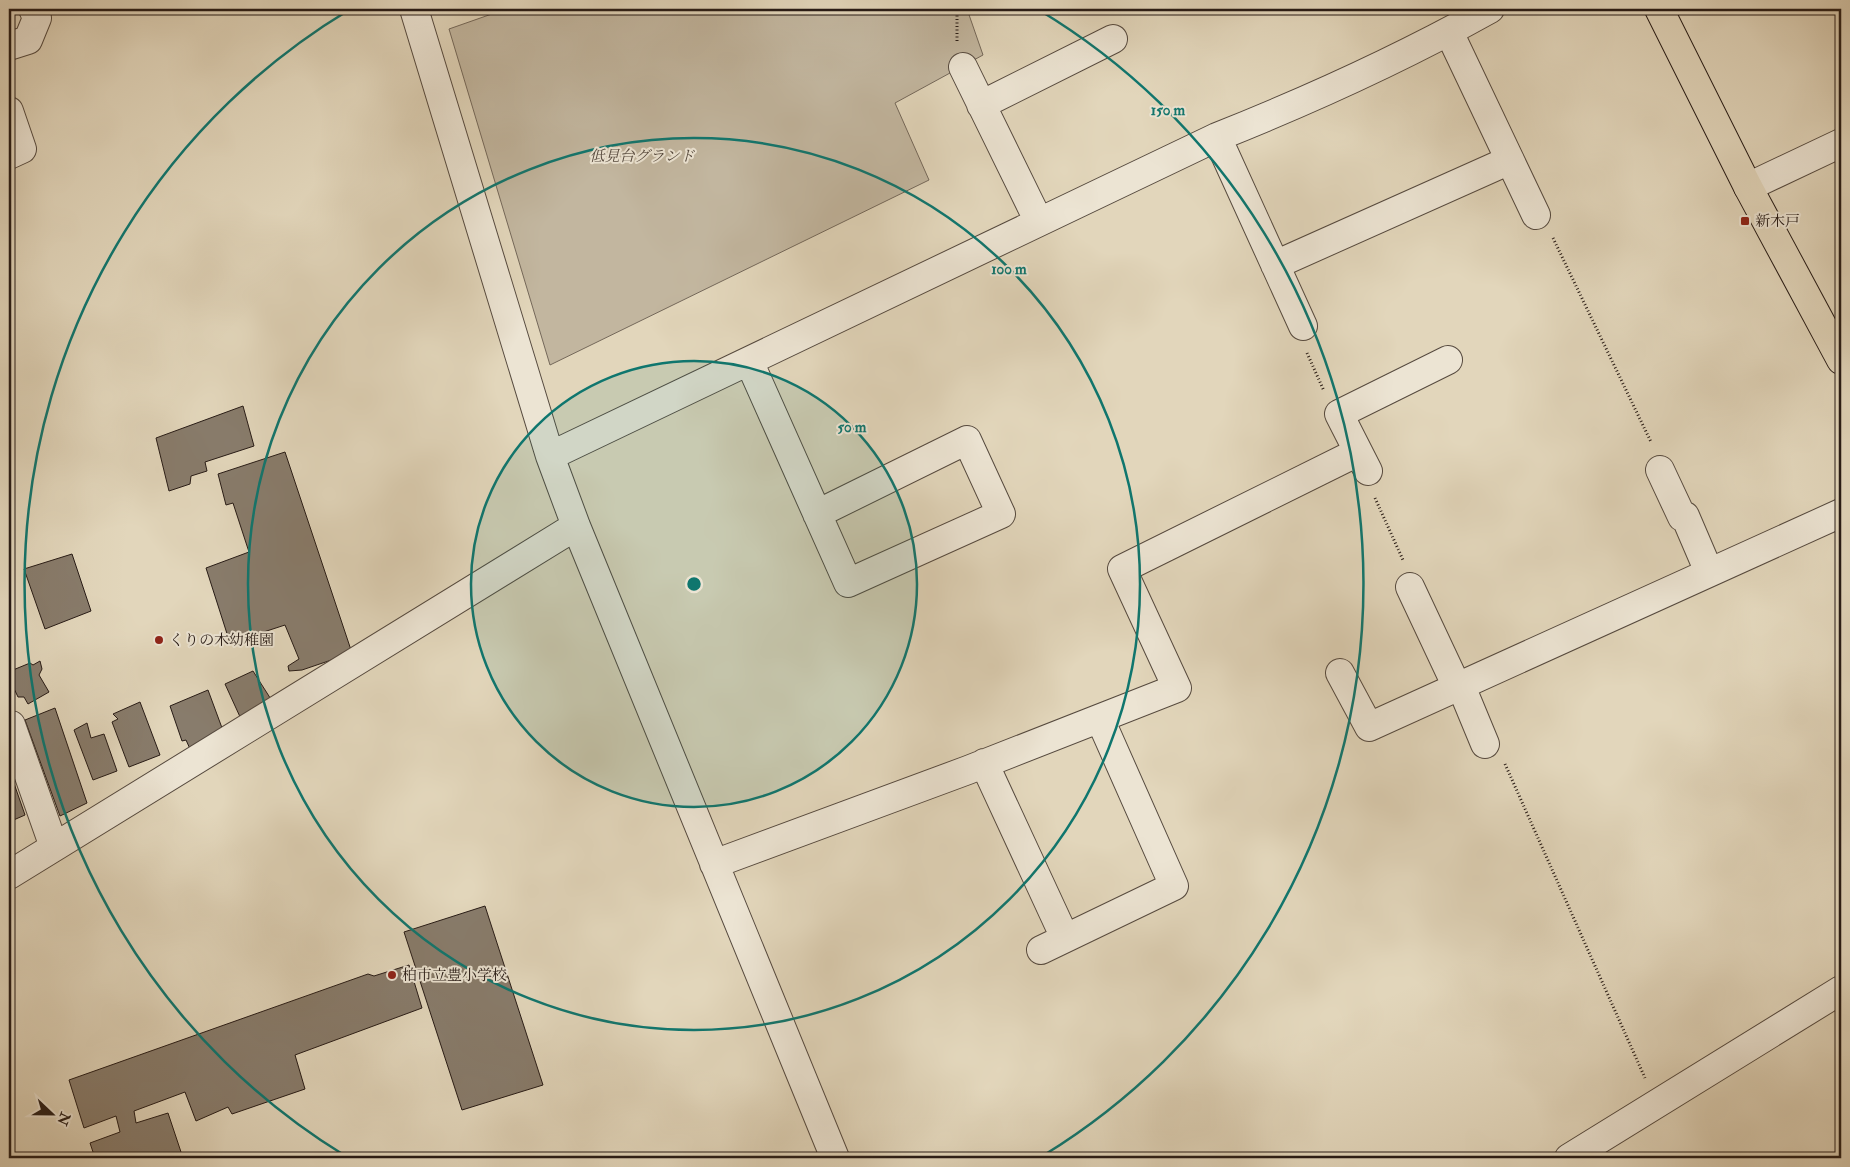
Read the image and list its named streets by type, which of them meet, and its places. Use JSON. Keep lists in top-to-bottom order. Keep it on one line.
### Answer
{"parks":["低見台グランド"],"places":{"transit":["新木戸"],"other":["くりの木幼稚園","柏市立豊小学校"]},"north":"right","rings":["150 m","100 m","50 m"]}
